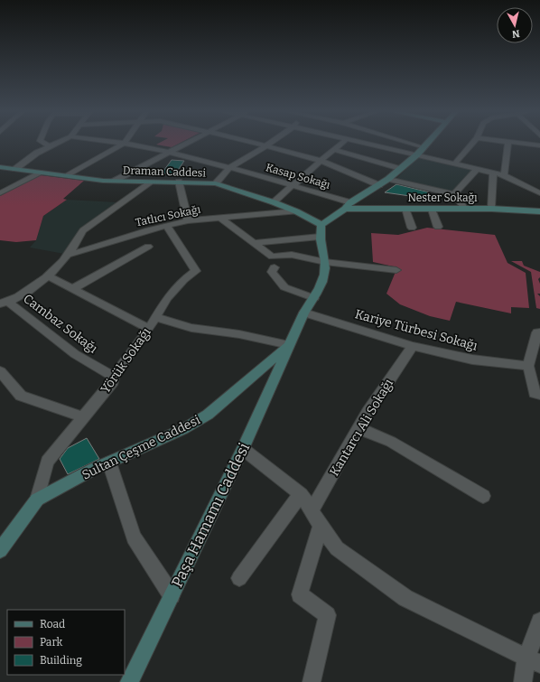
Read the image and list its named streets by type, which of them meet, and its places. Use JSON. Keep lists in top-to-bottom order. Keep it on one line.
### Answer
{"streets":{"street":["Draman Caddesi","Kasap Sokağı","Nester Sokağı","Tatlıcı Sokağı","Cambaz Sokağı","Kariye Türbesi Sokağı","Yörük Sokağı","Kantarcı Ali Sokağı","Sultan Çeşme Caddesi","Paşa Hamamı Caddesi"]},"crossings":[["Draman Caddesi","Tatlıcı Sokağı"],["Kasap Sokağı","Nester Sokağı"],["Tatlıcı Sokağı","Yörük Sokağı"],["Cambaz Sokağı","Yörük Sokağı"],["Kariye Türbesi Sokağı","Kantarcı Ali Sokağı"],["Kariye Türbesi Sokağı","Paşa Hamamı Caddesi"],["Yörük Sokağı","Sultan Çeşme Caddesi"],["Sultan Çeşme Caddesi","Paşa Hamamı Caddesi"]],"legend":["Road","Park","Building"],"north":"bottom"}
